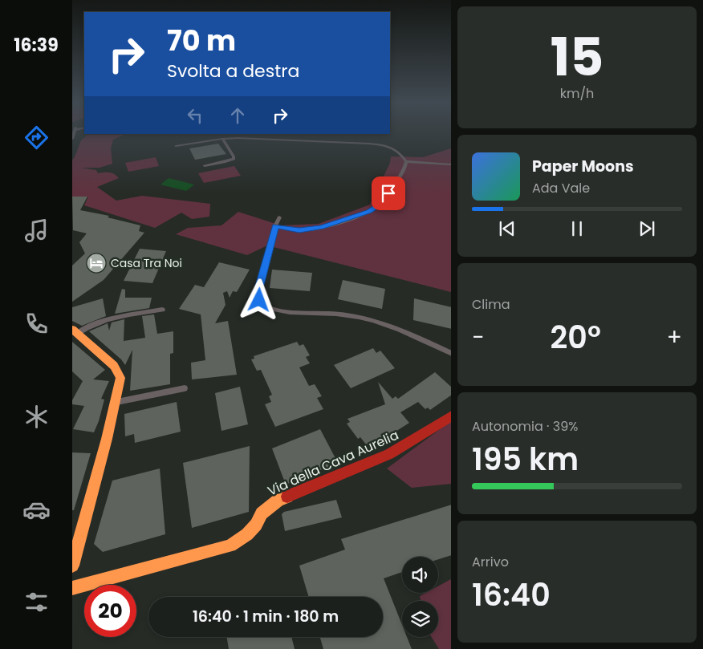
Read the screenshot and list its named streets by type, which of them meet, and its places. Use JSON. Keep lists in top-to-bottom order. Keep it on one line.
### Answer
{"streets":{"street":["Via della Cava Aurelia"]},"places":{"hotel":["Casa Tra Noi"]},"page":{"tabs":"16:39","tile":[["15","km/h"],"Clima",["Autonomia · 39%","195 km"],["Arrivo","16:40"]],"turn":["70 m","Svolta a destra"],"song":["Paper Moons","Ada Vale"],"heat":["−","20°","+"],"limit":"20","trip":"16:40 · 1 min · 180 m"}}
